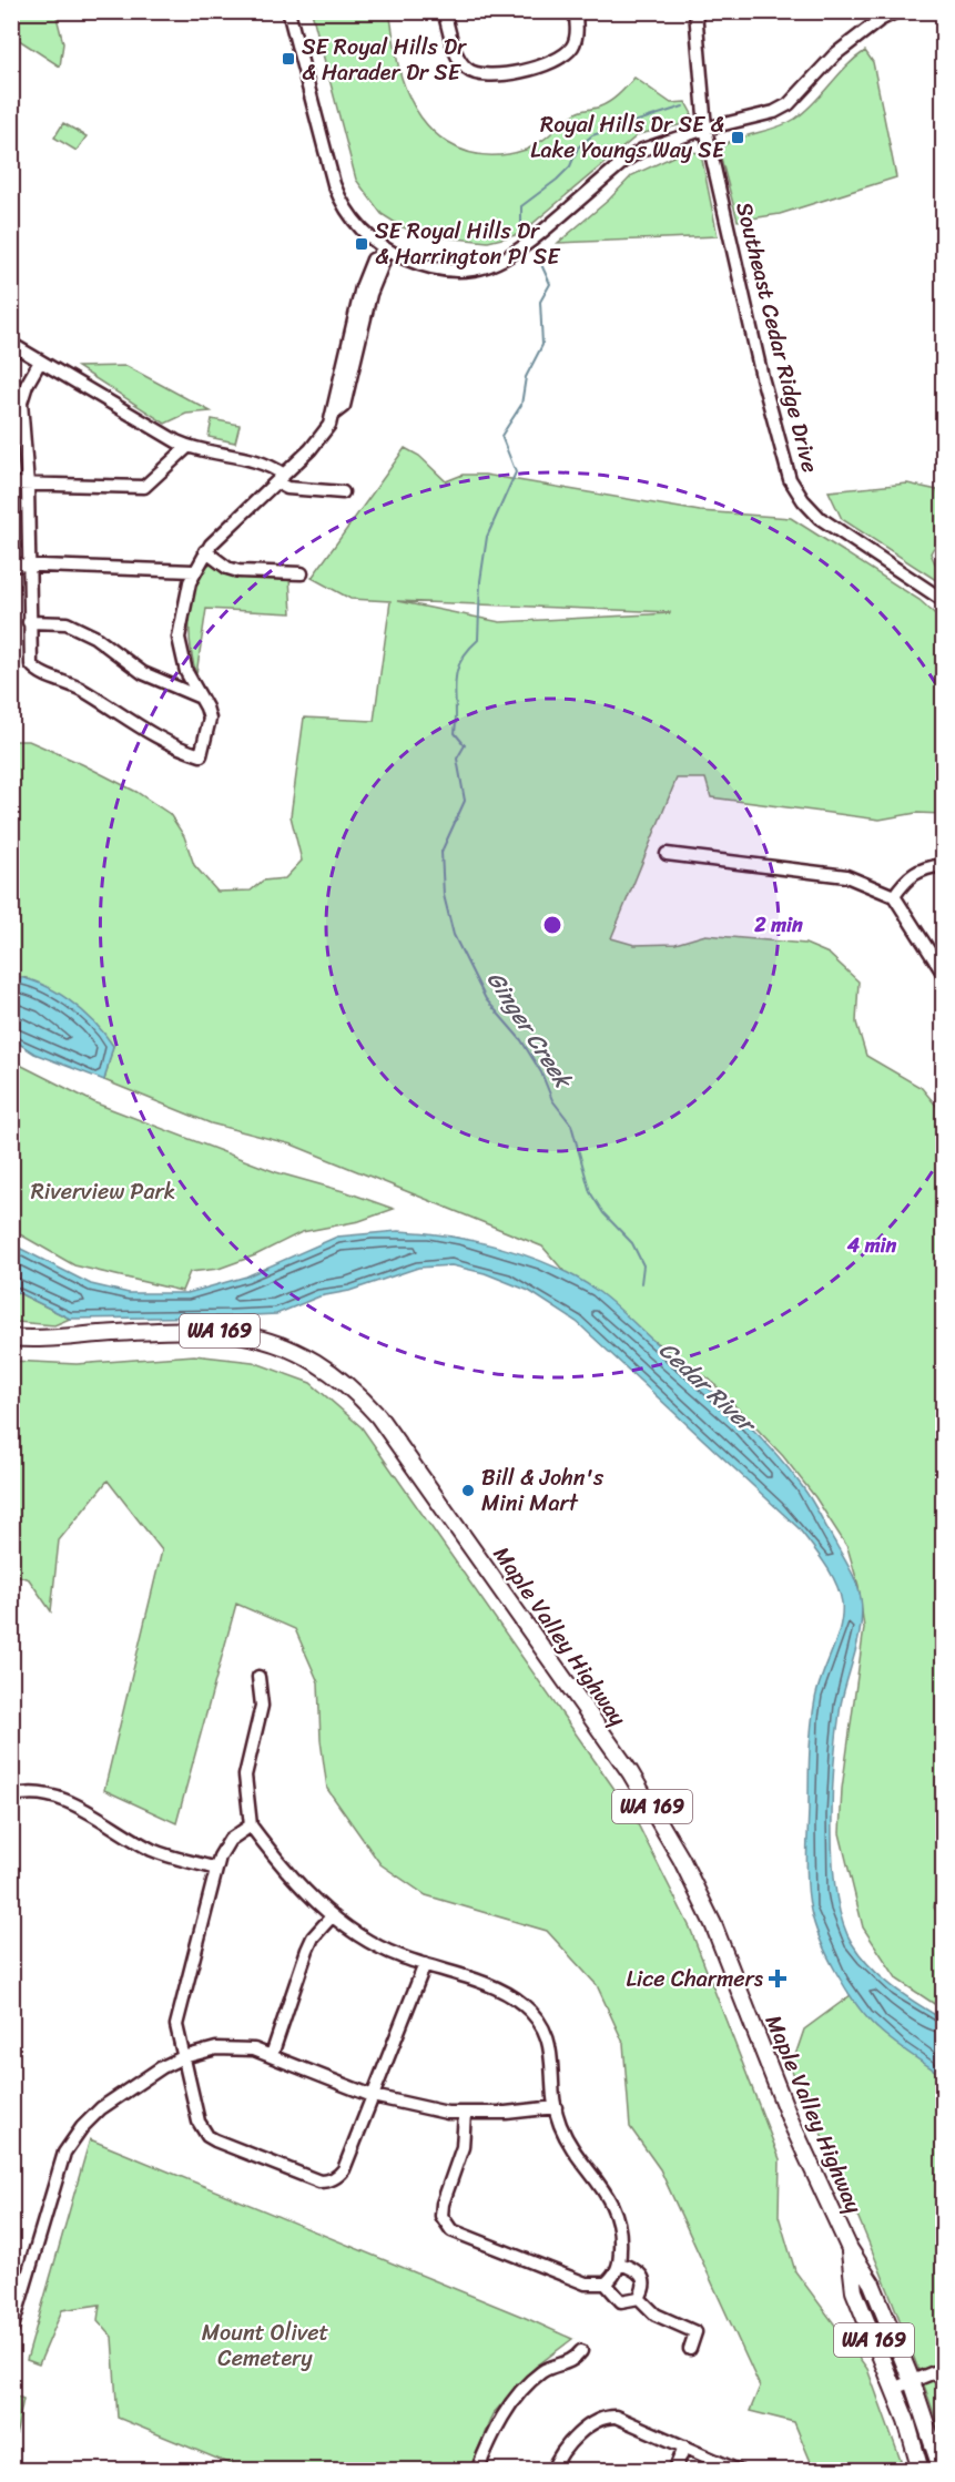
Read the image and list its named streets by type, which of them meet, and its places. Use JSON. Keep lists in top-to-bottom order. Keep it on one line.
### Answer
{"streets":{"main road":["WA 169","Maple Valley Highway"],"street":["Southeast Cedar Ridge Drive"]},"water":["Ginger Creek","Cedar River"],"parks":["Riverview Park","Mount Olivet Cemetery"],"places":{"transit":["SE Royal Hills Dr & Harader Dr SE","Royal Hills Dr SE & Lake Youngs Way SE","SE Royal Hills Dr & Harrington Pl SE"],"other":["Bill & John's Mini Mart"],"health":["Lice Charmers"]},"rings":["2 min","4 min"]}
